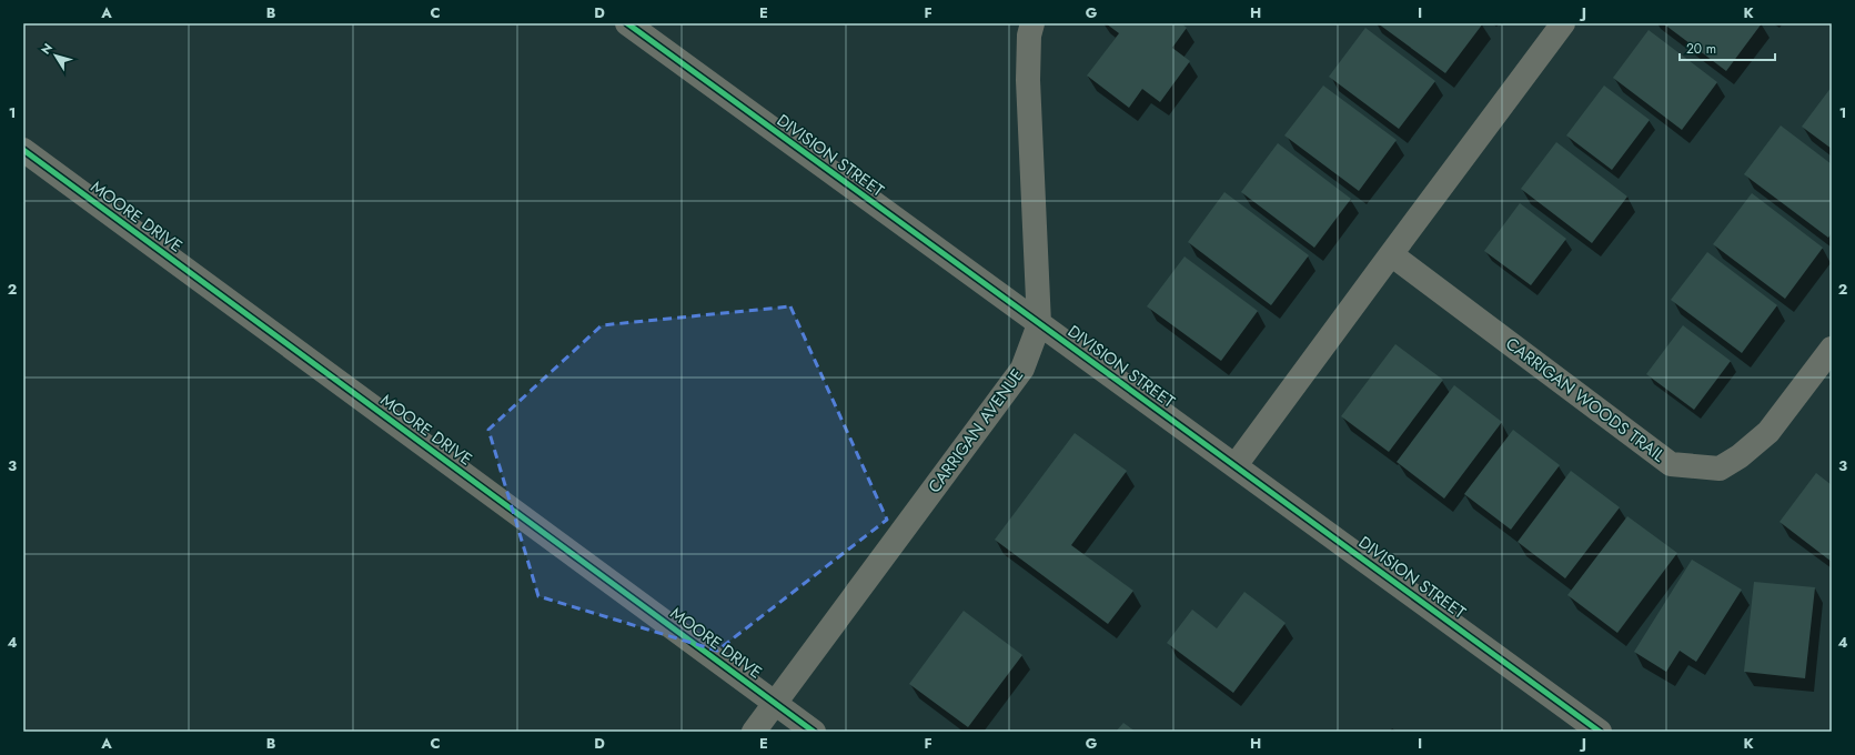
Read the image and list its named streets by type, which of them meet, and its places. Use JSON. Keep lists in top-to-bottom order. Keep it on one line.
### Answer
{"streets":{"street":["DIVISION STREET","MOORE DRIVE","CARRIGAN WOODS TRAIL","CARRIGAN AVENUE"]},"crossings":[["DIVISION STREET","CARRIGAN AVENUE"],["MOORE DRIVE","CARRIGAN AVENUE"]],"scale_bar":"20 m","north":"top left","grid":{"columns":["A","B","C","D","E","F","G","H","I","J","K"],"rows":["1","2","3","4"]}}
